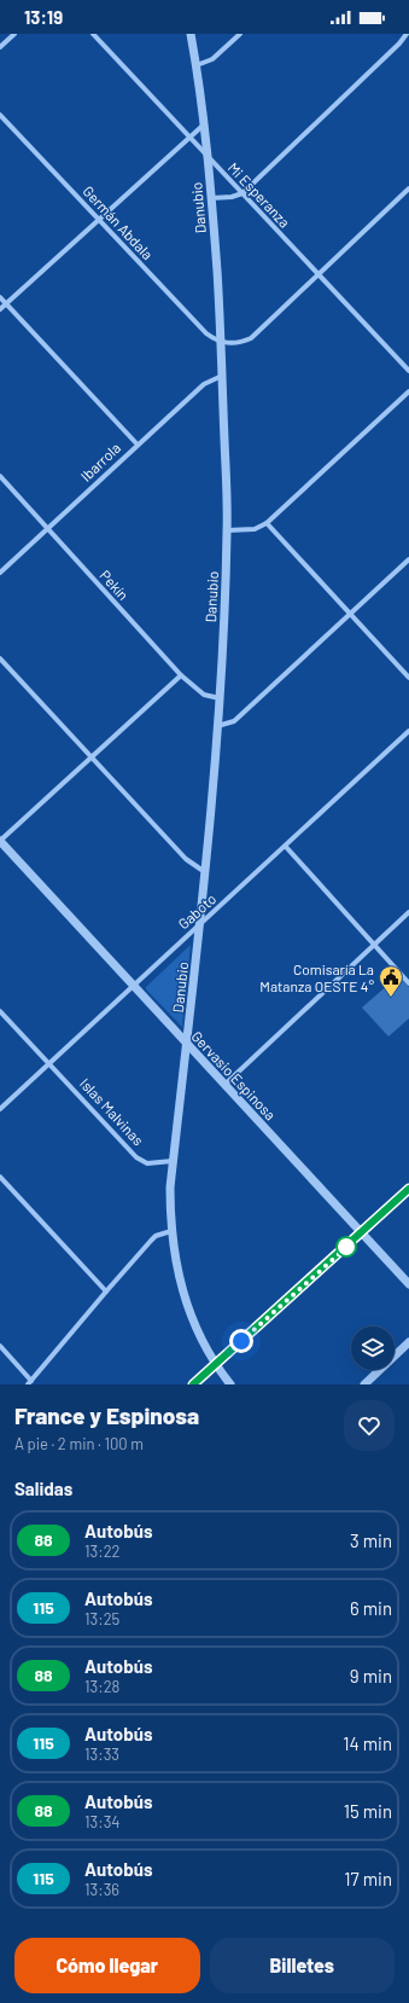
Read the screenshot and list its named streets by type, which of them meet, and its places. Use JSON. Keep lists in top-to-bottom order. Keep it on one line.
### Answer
{"streets":{"street":["Mi Esperanza","Danubio","Germán Abdala","Ibarrola","Pekín","Gaboto","Gervasio Espinosa","Islas Malvinas"]},"crossings":[["Mi Esperanza","Danubio"],["Danubio","Germán Abdala"],["Danubio","Ibarrola"],["Danubio","Pekín"],["Danubio","Gaboto"],["Danubio","Gervasio Espinosa"],["Danubio","Islas Malvinas"],["Ibarrola","Pekín"],["Gaboto","Gervasio Espinosa"],["Gaboto","Islas Malvinas"]],"places":{"public building":["Comisaría La Matanza OESTE 4°"]},"lines":["bus line 88"],"page":{"status":"13:19","heading":[["France y Espinosa","A pie · 2 min · 100 m"],"Salidas"],"list":[{"mark":"88","name":"Autobús","note":"13:22","value":"3 min"},{"mark":"115","name":"Autobús","note":"13:25","value":"6 min"},{"mark":"88","name":"Autobús","note":"13:28","value":"9 min"},{"mark":"115","name":"Autobús","note":"13:33","value":"14 min"},{"mark":"88","name":"Autobús","note":"13:34","value":"15 min"},{"mark":"115","name":"Autobús","note":"13:36","value":"17 min"}],"buttons":["Cómo llegar","Billetes"]}}
